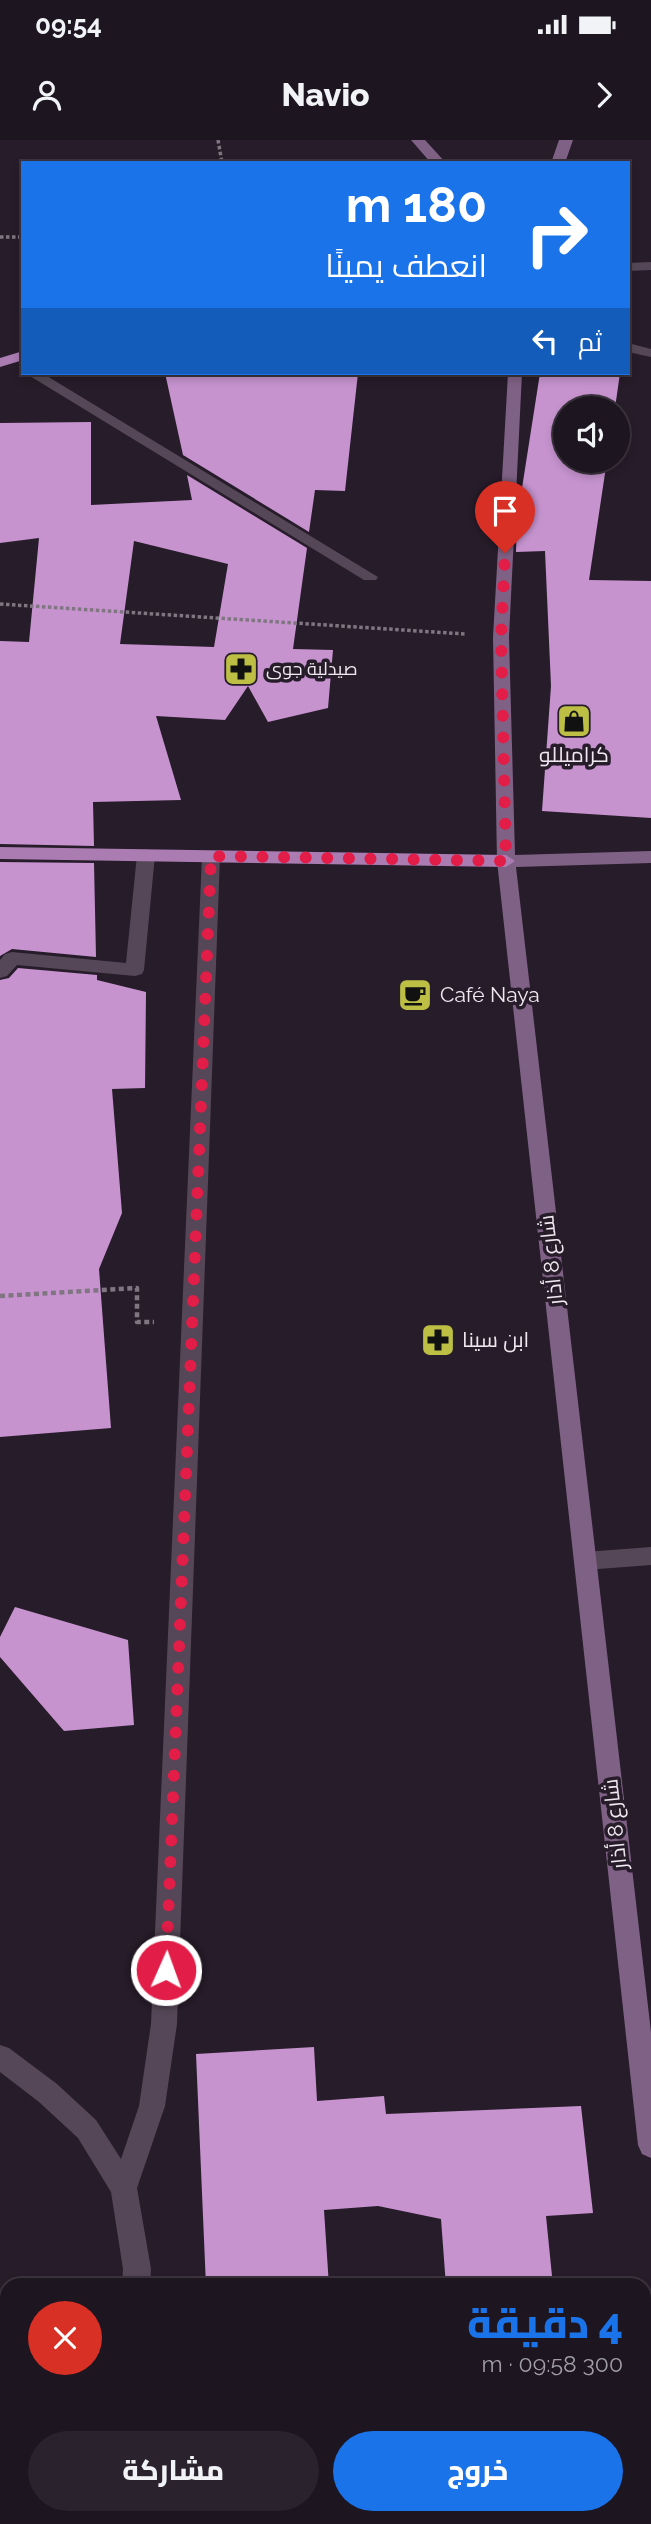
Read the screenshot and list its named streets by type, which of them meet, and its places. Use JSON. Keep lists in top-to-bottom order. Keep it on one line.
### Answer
{"streets":{"main road":["شارع 8 أذار"]},"places":{"pharmacy":["صيدلية جوى","ابن سينا"],"shop":["كراميللو"],"cafe":["Café Naya"]},"page":{"status":"09:54","header":"Navio","turn":["180 m","انعطف يمينًا"],"then":"ثم","heading":["4 دقيقة","300 m · 09:58"],"buttons":["خروج","مشاركة"]}}
